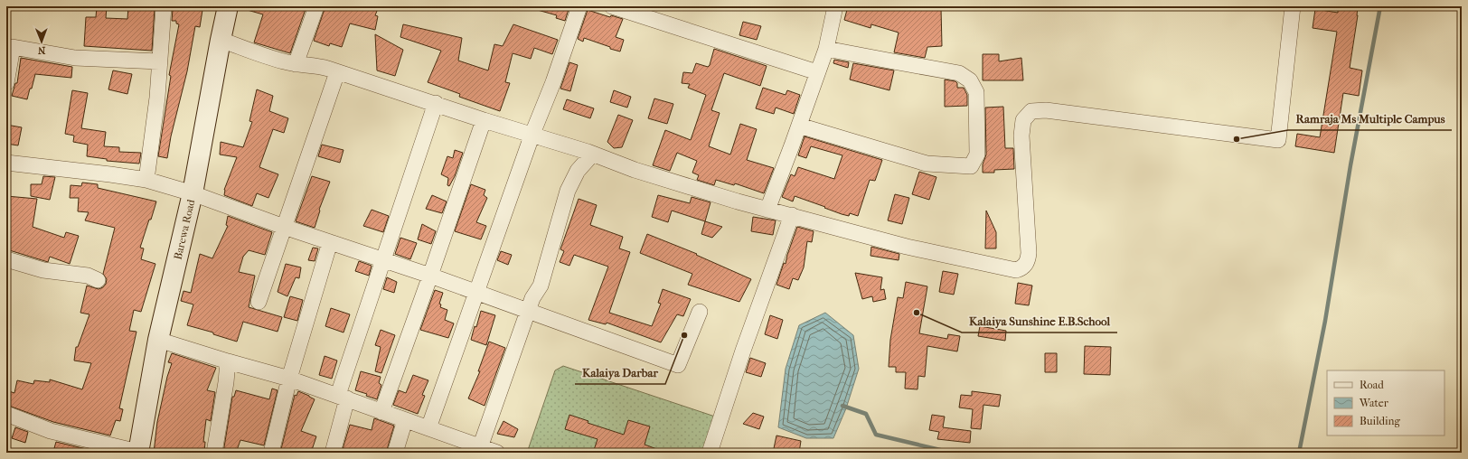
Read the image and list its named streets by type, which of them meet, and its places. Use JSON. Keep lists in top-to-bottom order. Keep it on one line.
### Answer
{"streets":{"main road":["Barewa Road"]},"places":["Ramraja Ms Multiple Campus","Kalaiya Sunshine E.B.School","Kalaiya Darbar"],"legend":["Road","Water","Building"],"north":"bottom"}
